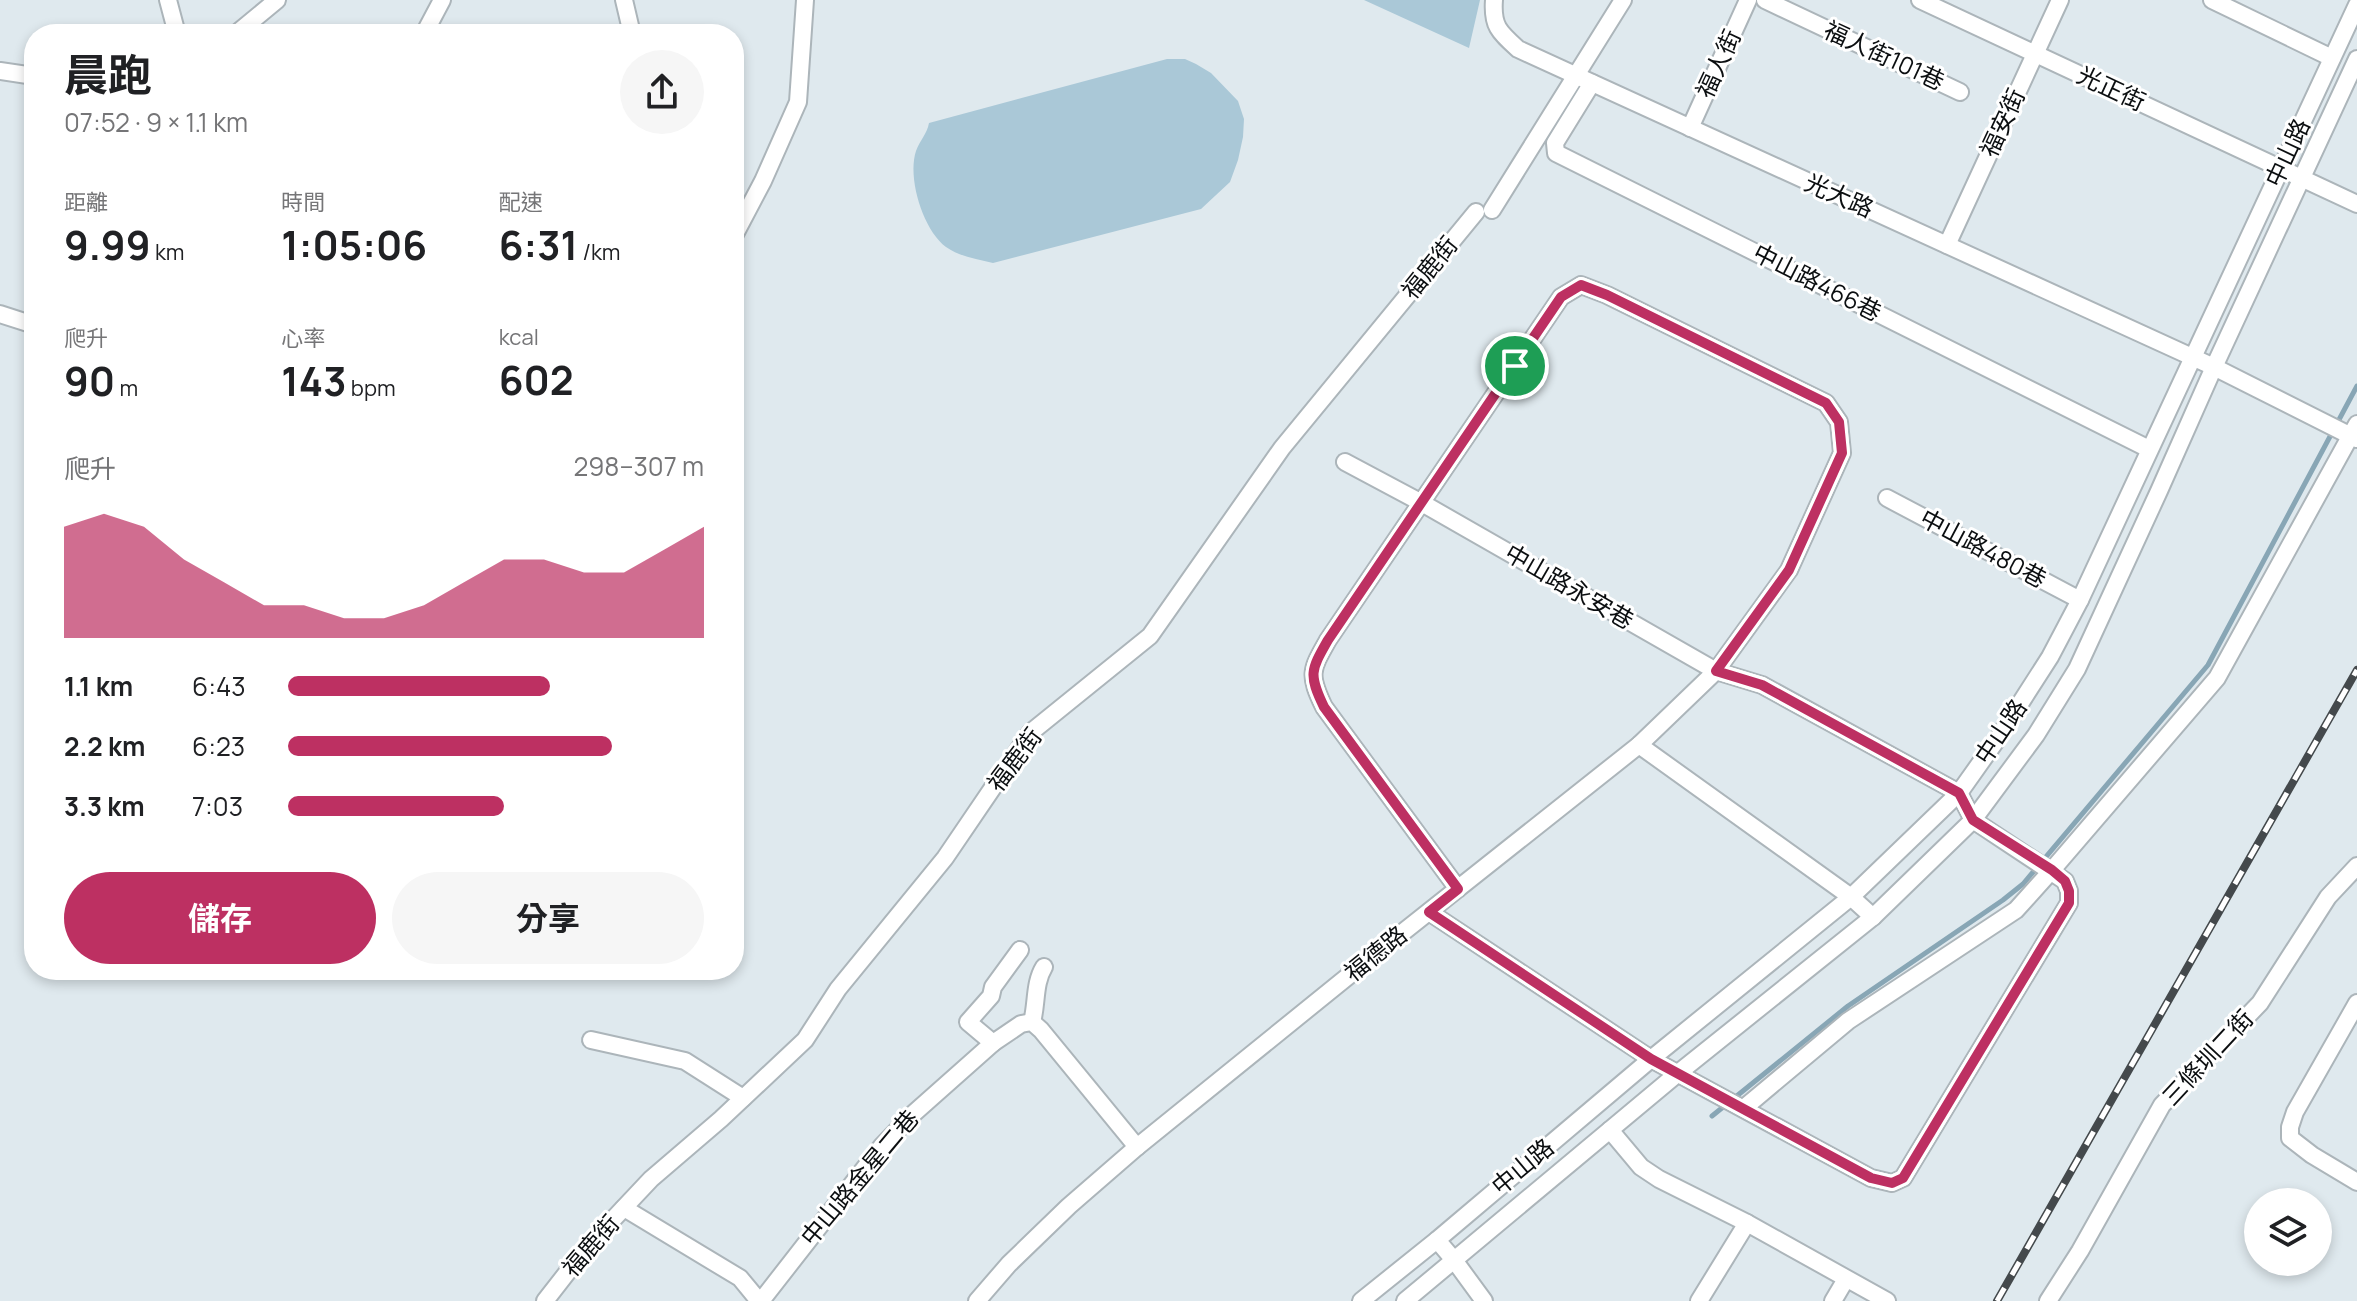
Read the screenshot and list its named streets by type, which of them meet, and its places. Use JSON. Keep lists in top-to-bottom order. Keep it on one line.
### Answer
{"streets":{"street":["福人街101巷","福人街","光正街","福安街","中山路","光大路","福鹿街","中山路466巷","中山路480巷","中山路永安巷","福德路","三條圳二街","中山路金星二巷"]},"crossings":[["福人街","光大路"],["光正街","福安街"],["光正街","中山路"],["福安街","光大路"],["中山路","光大路"],["中山路","中山路466巷"],["中山路","中山路480巷"],["中山路","中山路永安巷"],["光大路","福鹿街"],["光大路","中山路466巷"],["中山路永安巷","福德路"]],"page":{"heading":["晨跑","07:52 · 9 × 1.1 km"],"stats":[["距離","9.99 km"],["時間","1:05:06"],["配速","6:31 /km"],["爬升","90 m"],["心率","143 bpm"],["kcal","602"]],"chart":["爬升","298–307 m"],"list":[{"name":"1.1 km","note":"6:43"},{"name":"2.2 km","note":"6:23"},{"name":"3.3 km","note":"7:03"}],"buttons":["儲存","分享"]}}
